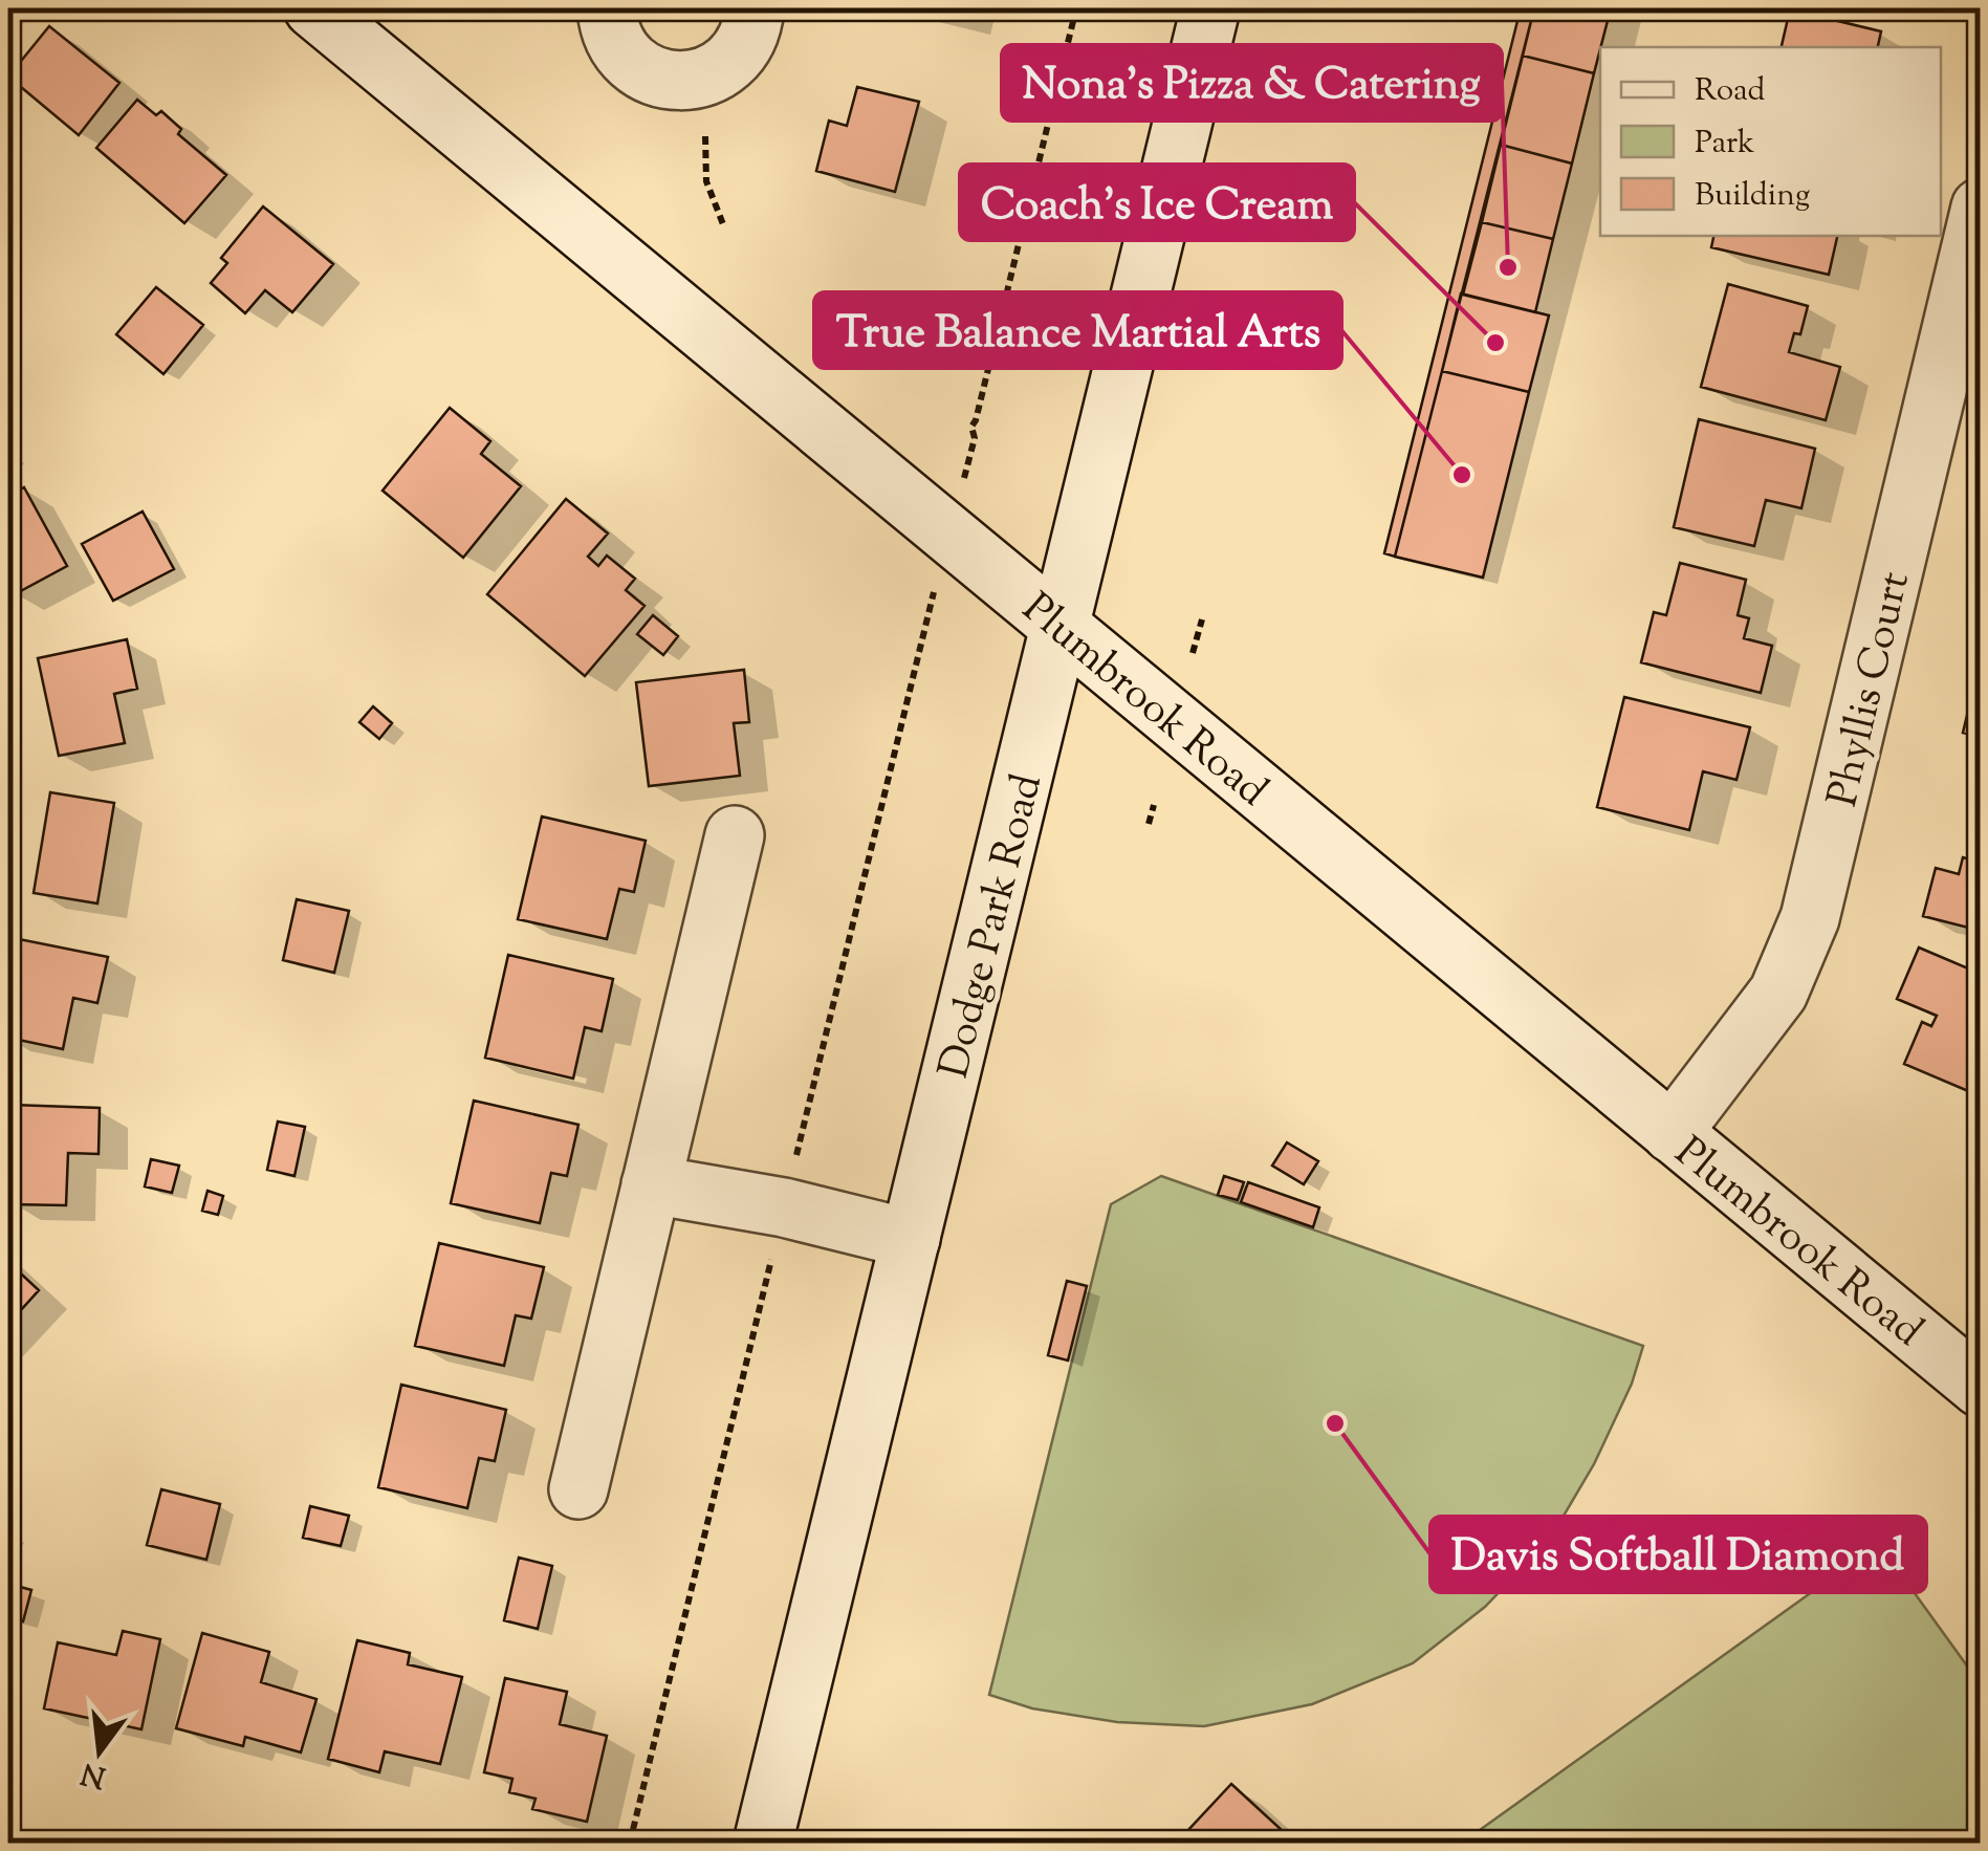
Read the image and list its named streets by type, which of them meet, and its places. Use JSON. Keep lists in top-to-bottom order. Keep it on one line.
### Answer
{"streets":{"street":["Phyllis Court","Plumbrook Road","Dodge Park Road"]},"crossings":[["Phyllis Court","Plumbrook Road"],["Plumbrook Road","Dodge Park Road"]],"places":["Nona's Pizza & Catering","Coach's Ice Cream","True Balance Martial Arts","Davis Softball Diamond"],"legend":["Road","Park","Building"],"north":"bottom"}
